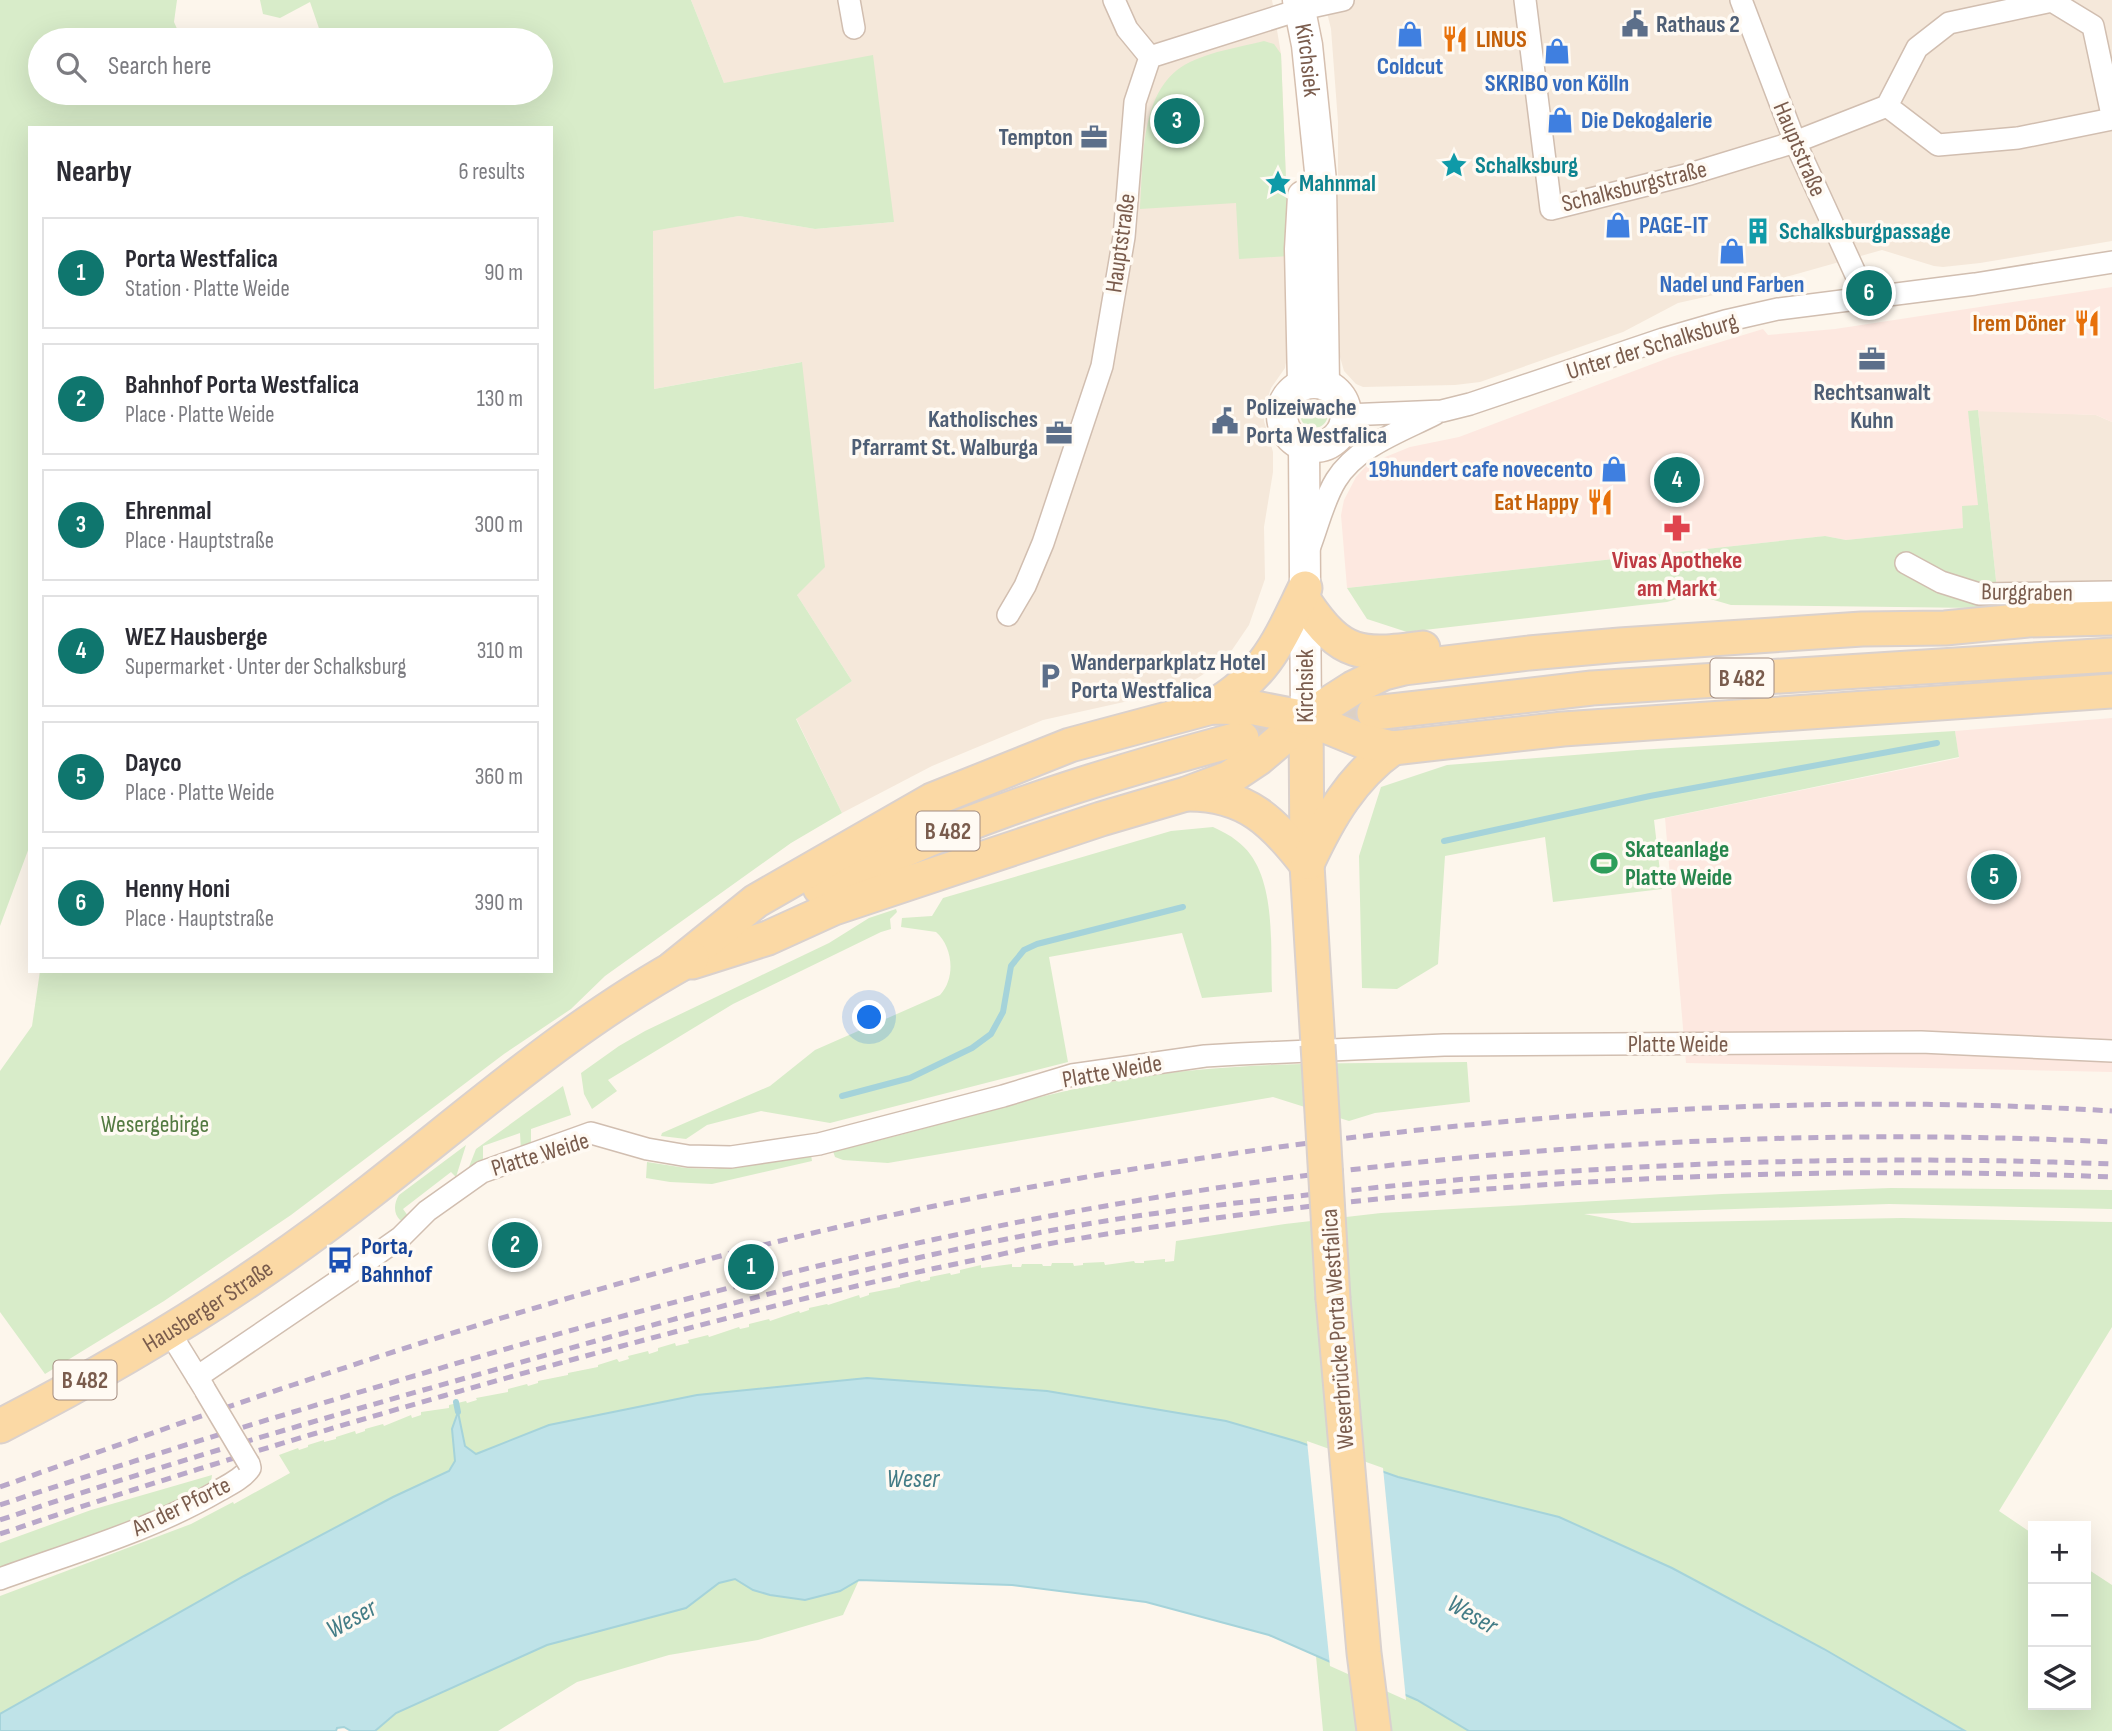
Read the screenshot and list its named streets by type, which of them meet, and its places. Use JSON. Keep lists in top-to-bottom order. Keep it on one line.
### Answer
{"streets":{"main road":["Kirchsiek","B 482","Hausberger Straße","Weserbrücke Porta Westfalica"],"street":["Hauptstraße","Schalksburgstraße","Unter der Schalksburg","Burggraben","Platte Weide","An der Pforte"]},"crossings":[["Kirchsiek","Unter der Schalksburg"],["Kirchsiek","Weserbrücke Porta Westfalica"],["Hauptstraße","Schalksburgstraße"],["Hauptstraße","Unter der Schalksburg"],["B 482","Hausberger Straße"],["Platte Weide","An der Pforte"],["Hausberger Straße","An der Pforte"]],"water":["Weser"],"parks":["Wesergebirge"],"places":{"public building":["Rathaus 2","Polizeiwache Porta Westfalica"],"shop":["Coldcut","SKRIBO von Kölln","Die Dekogalerie","PAGE-IT","Nadel und Farben","19hundert cafe novecento"],"restaurant":["LINUS","Irem Döner","Eat Happy"],"office":["Tempton","Rechtsanwalt Kuhn","Katholisches Pfarramt St. Walburga"],"place":["Schalksburg","Mahnmal"],"building":["Schalksburgpassage"],"pharmacy":["Vivas Apotheke am Markt"],"parking":["Wanderparkplatz Hotel Porta Westfalica"],"sports":["Skateanlage Platte Weide"],"bus stop":["Porta, Bahnhof"]},"page":{"search":"Search here","pins":["3","6","4","5","2","1"],"heading":["Nearby","6 results"],"list":[{"mark":"1","name":"Porta Westfalica","note":"Station · Platte Weide","value":"90 m"},{"mark":"2","name":"Bahnhof Porta Westfalica","note":"Place · Platte Weide","value":"130 m"},{"mark":"3","name":"Ehrenmal","note":"Place · Hauptstraße","value":"300 m"},{"mark":"4","name":"WEZ Hausberge","note":"Supermarket · Unter der Schalksburg","value":"310 m"},{"mark":"5","name":"Dayco","note":"Place · Platte Weide","value":"360 m"},{"mark":"6","name":"Henny Honi","note":"Place · Hauptstraße","value":"390 m"}],"map_buttons":["+","−"]}}
